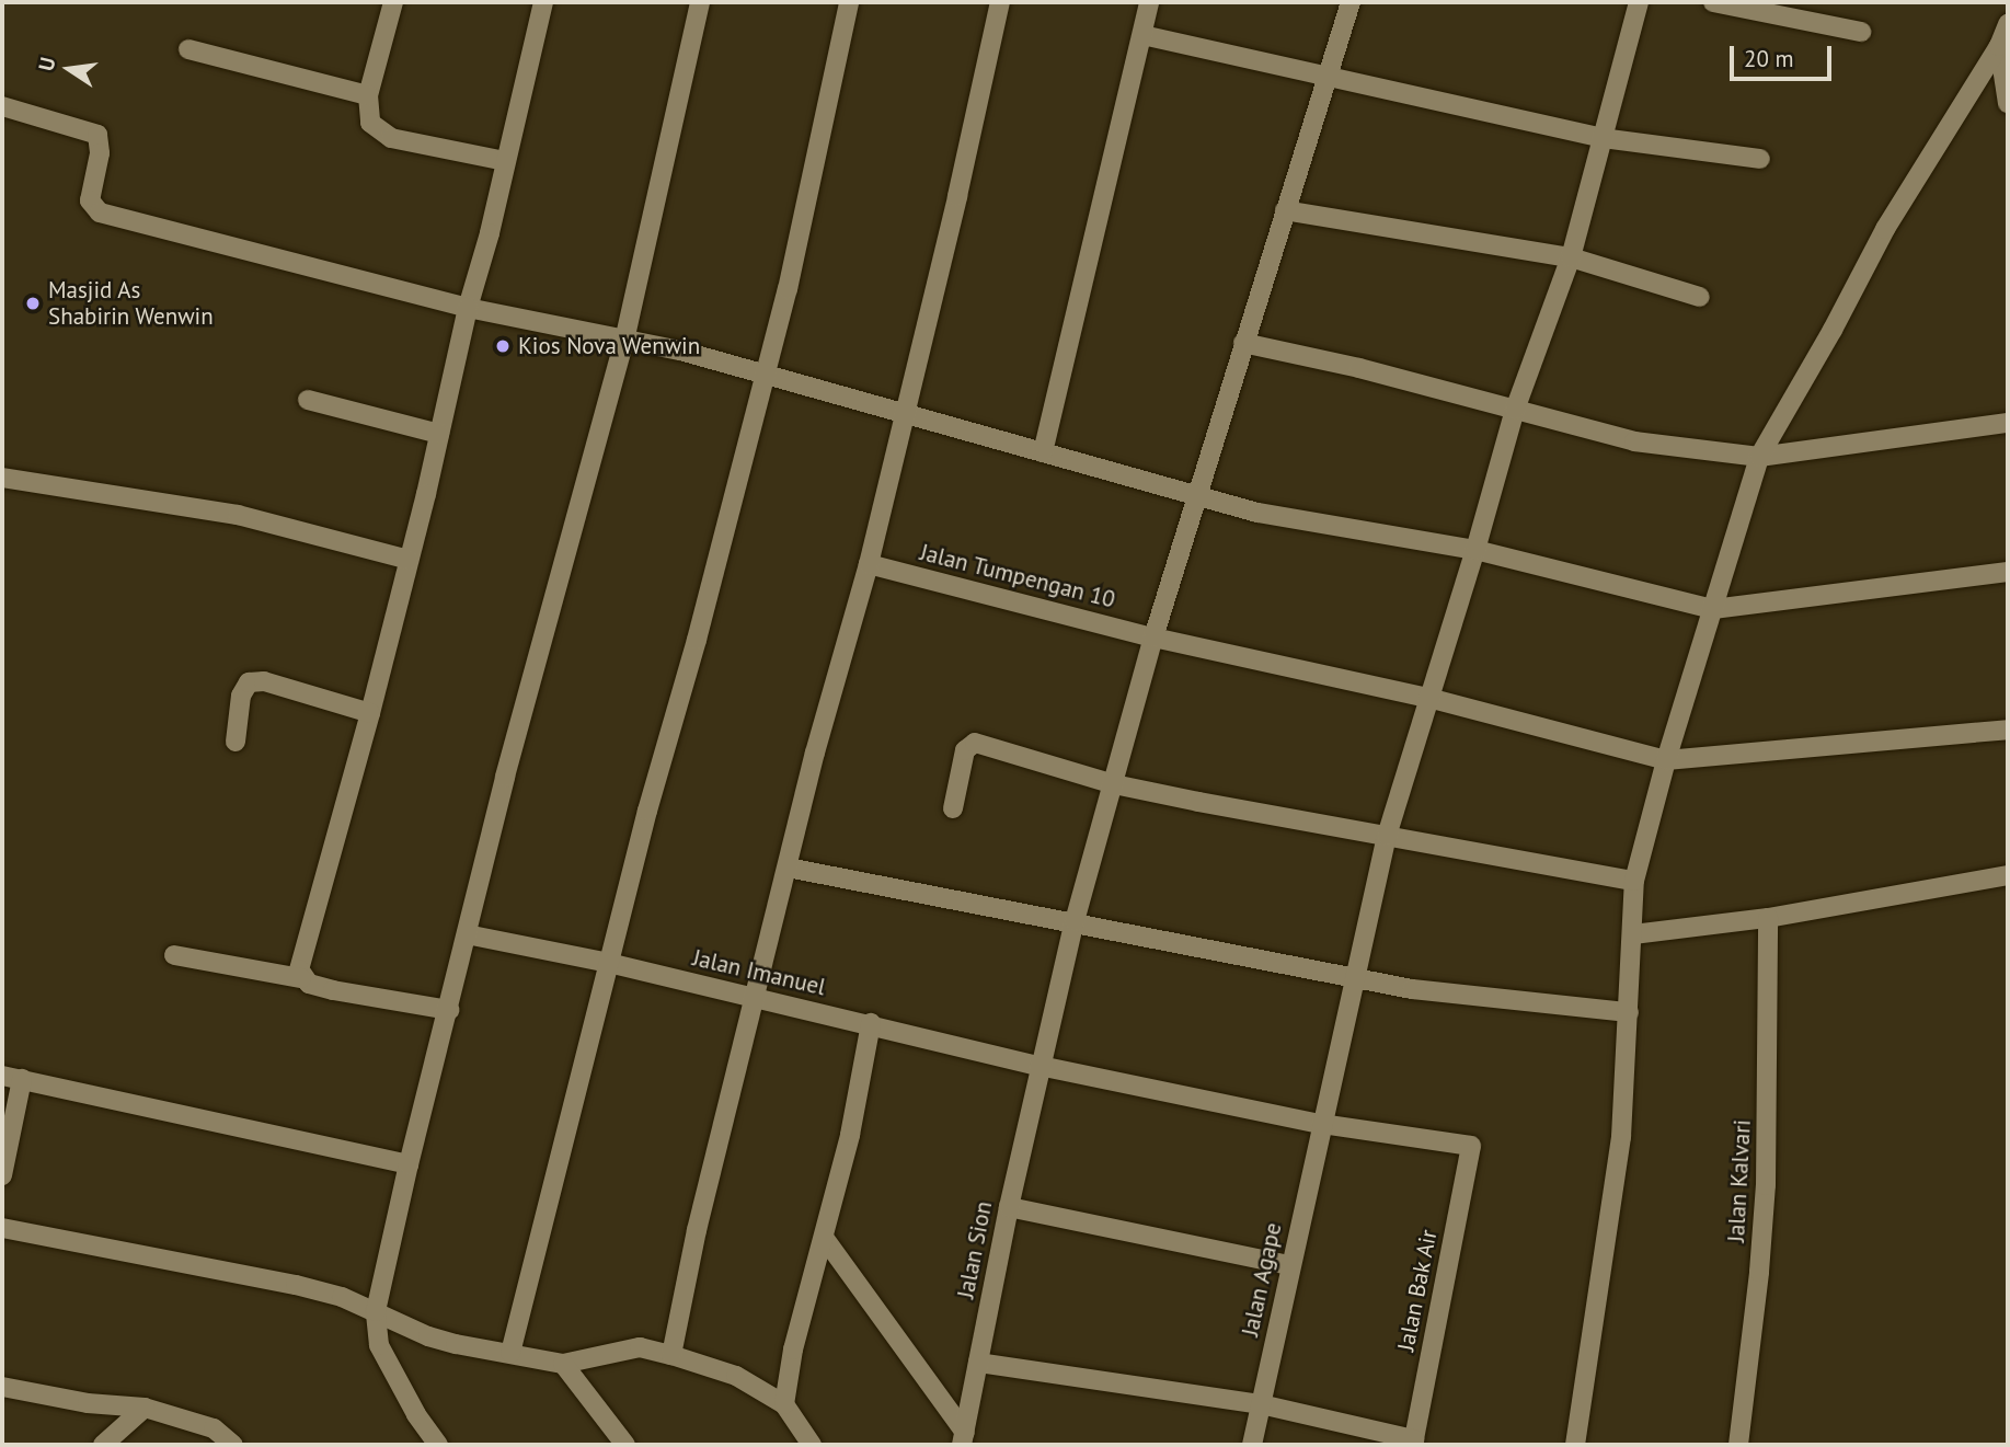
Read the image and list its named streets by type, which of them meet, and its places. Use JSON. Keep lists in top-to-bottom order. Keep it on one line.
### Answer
{"streets":{"street":["Jalan Tumpengan 10","Jalan Imanuel","Jalan Kalvari","Jalan Sion","Jalan Agape","Jalan Bak Air"]},"crossings":[["Jalan Tumpengan 10","Jalan Sion"],["Jalan Tumpengan 10","Jalan Agape"],["Jalan Imanuel","Jalan Sion"],["Jalan Imanuel","Jalan Agape"],["Jalan Imanuel","Jalan Bak Air"]],"places":["Masjid As Shabirin Wenwin","Kios Nova Wenwin"],"scale_bar":"20 m","north":"left"}
